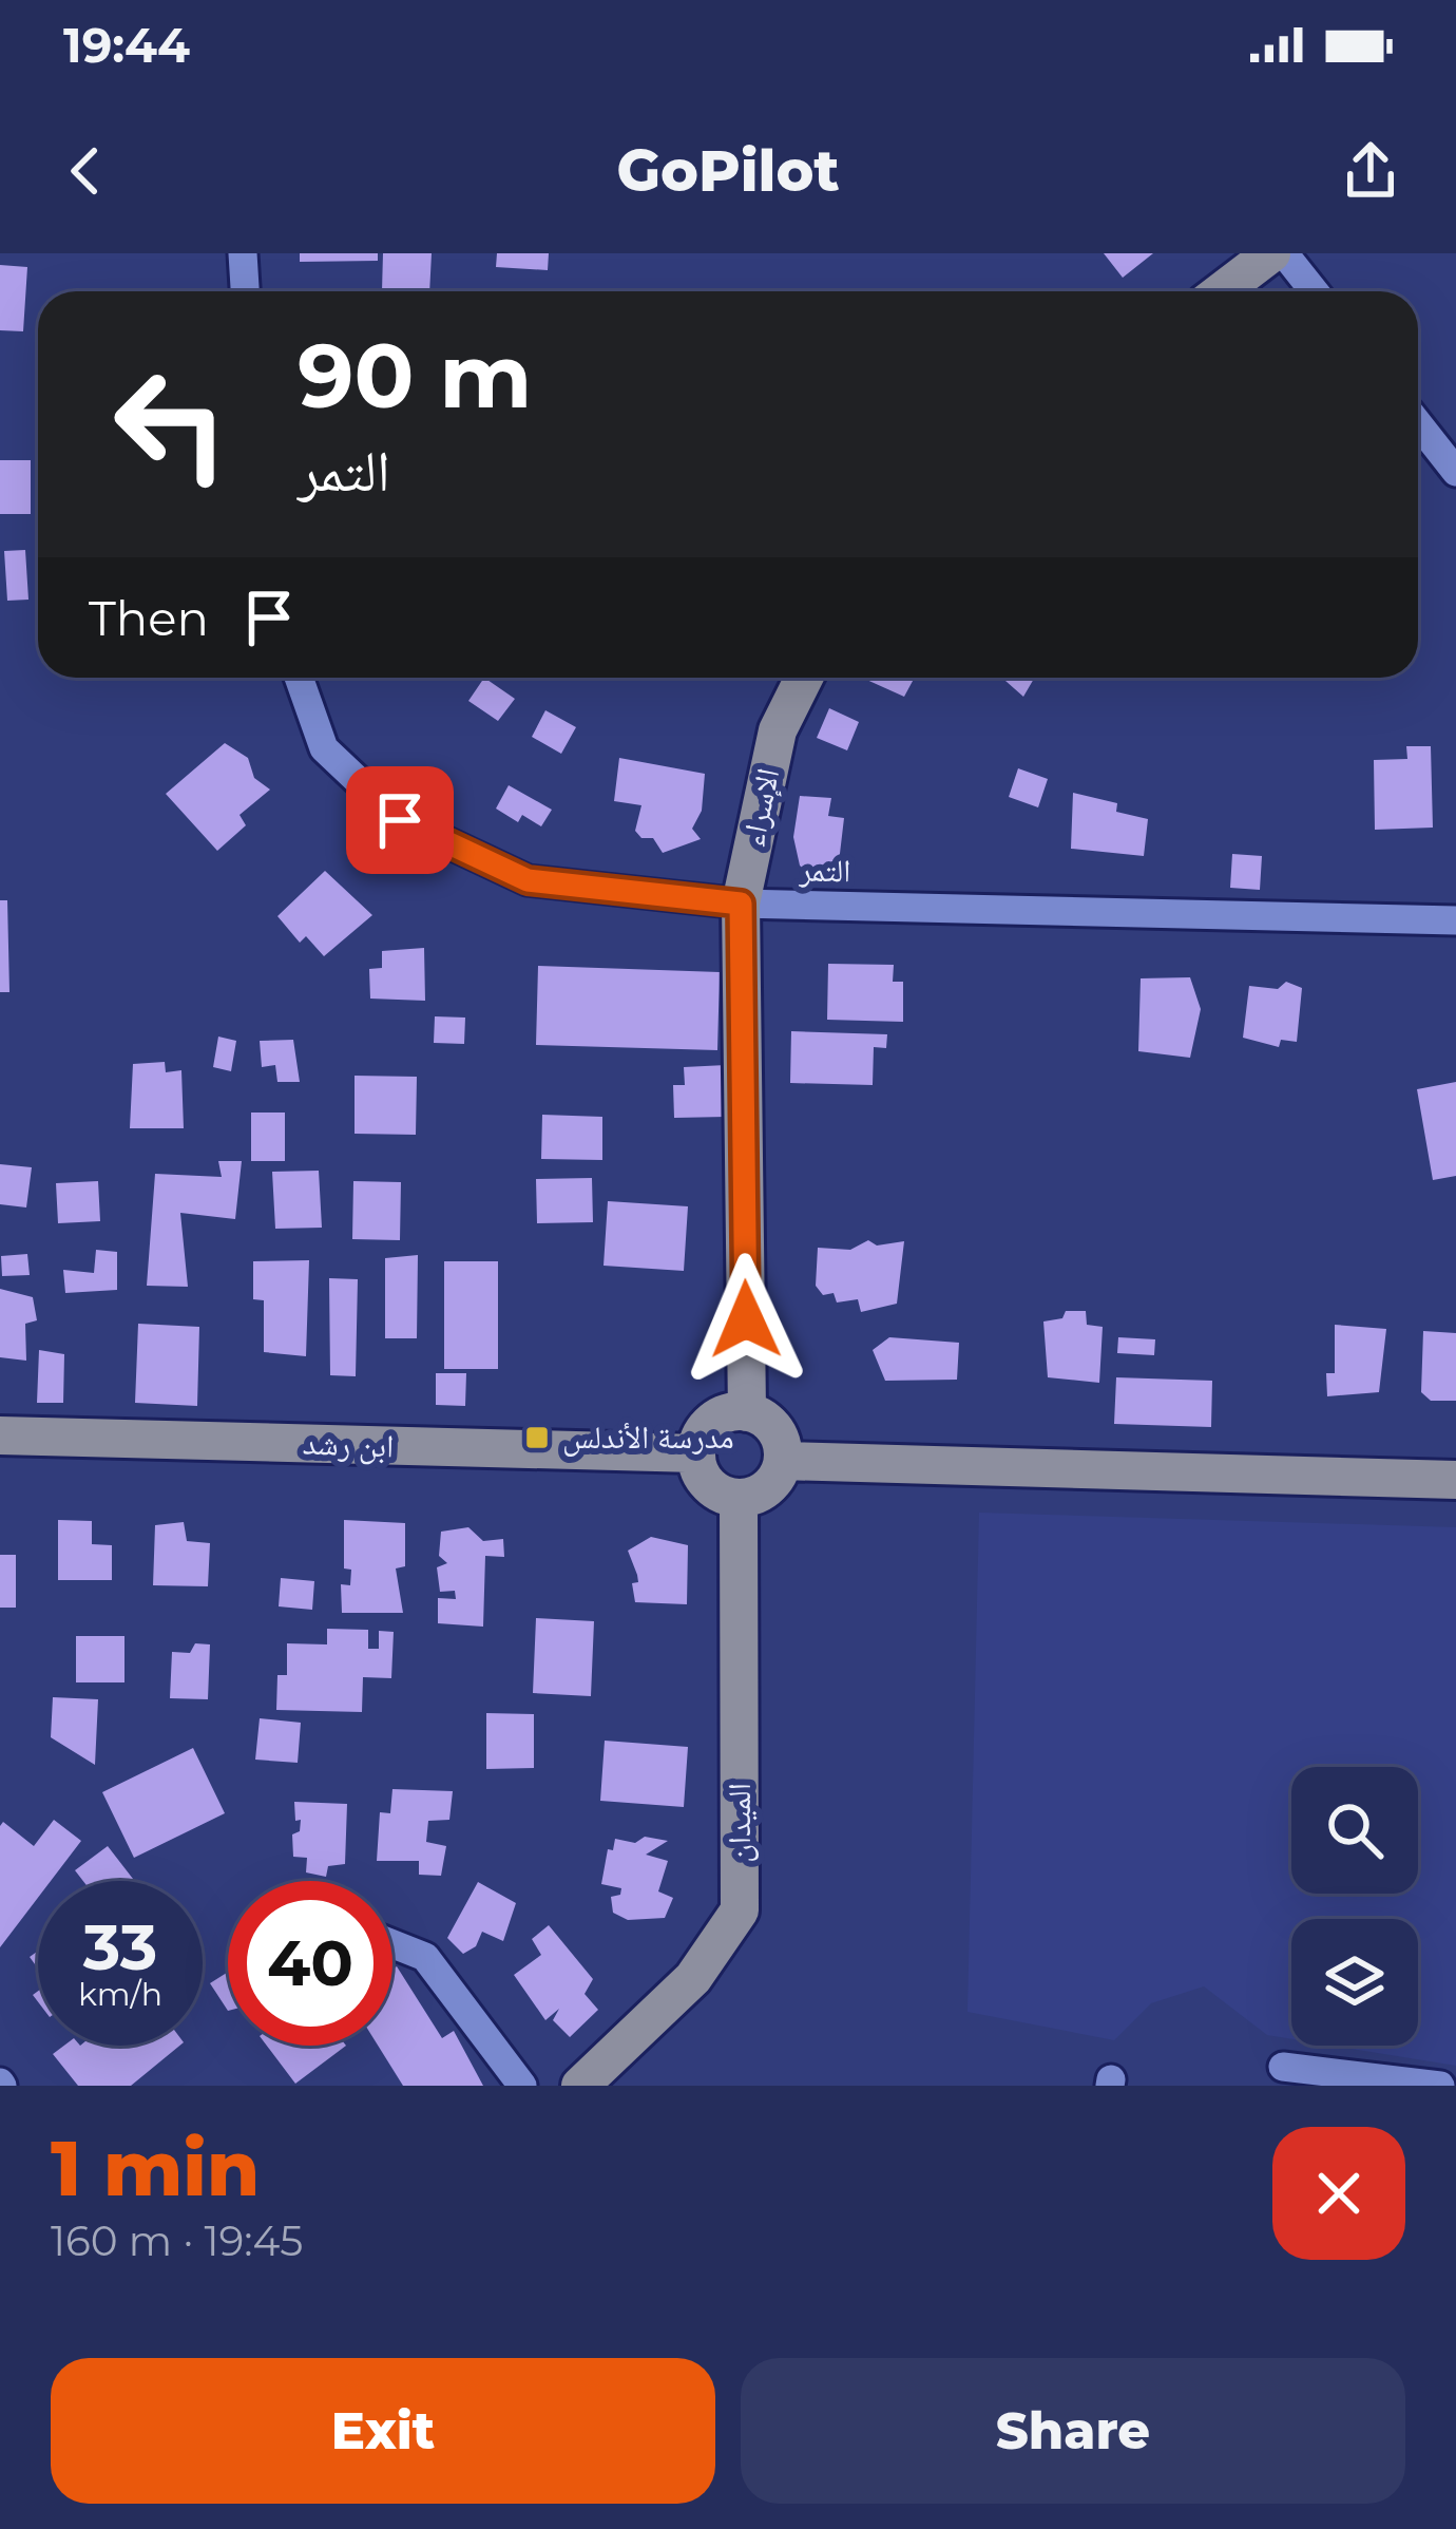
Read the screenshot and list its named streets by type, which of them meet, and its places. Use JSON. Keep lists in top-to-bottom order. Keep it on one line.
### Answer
{"streets":{"street":["الإسراء","التمر","ابن رشد","الميدان"]},"crossings":[["الإسراء","التمر"],["الإسراء","ابن رشد"],["الإسراء","الميدان"],["ابن رشد","الميدان"]],"places":{"transit":["مدرسة الأندلس"]},"page":{"status":"19:44","header":"GoPilot","turn":["90 m","التمر"],"then":"Then","speed":"33 km/h","limit":"40","heading":["1 min","160 m · 19:45"],"buttons":["Exit","Share"]}}
